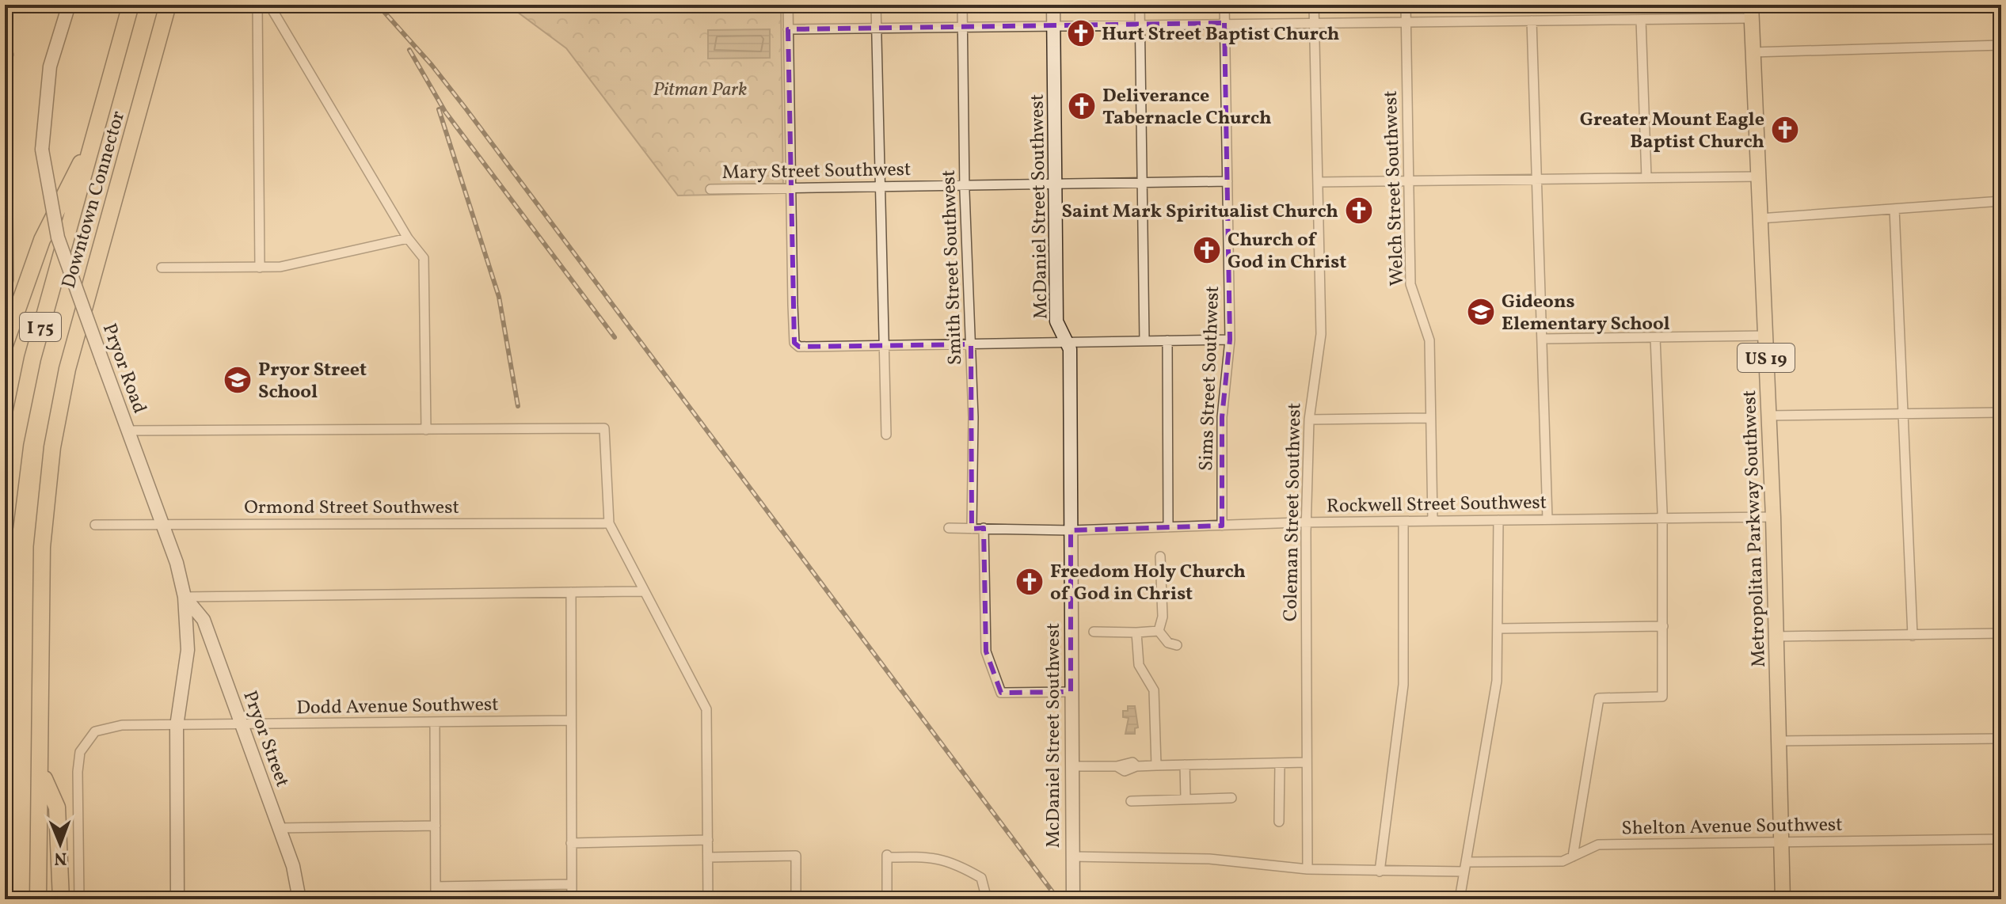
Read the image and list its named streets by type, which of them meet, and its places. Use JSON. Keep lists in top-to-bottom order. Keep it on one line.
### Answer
{"streets":{"highway":["Downtown Connector","I 75"],"main road":["McDaniel Street Southwest","US 19","Pryor Road","Metropolitan Parkway Southwest","Pryor Street"],"street":["Mary Street Southwest","Welch Street Southwest","Smith Street Southwest","Sims Street Southwest","Rockwell Street Southwest","Ormond Street Southwest","Coleman Street Southwest","Dodd Avenue Southwest","Shelton Avenue Southwest"]},"crossings":[["Mary Street Southwest","McDaniel Street Southwest"],["Mary Street Southwest","Smith Street Southwest"],["Mary Street Southwest","Sims Street Southwest"],["Welch Street Southwest","Rockwell Street Southwest"],["McDaniel Street Southwest","Rockwell Street Southwest"],["McDaniel Street Southwest","Shelton Avenue Southwest"],["Smith Street Southwest","Rockwell Street Southwest"],["Pryor Road","Ormond Street Southwest"],["Pryor Road","Pryor Street"],["Sims Street Southwest","Rockwell Street Southwest"],["Rockwell Street Southwest","Coleman Street Southwest"],["Rockwell Street Southwest","Metropolitan Parkway Southwest"],["Coleman Street Southwest","Shelton Avenue Southwest"],["Metropolitan Parkway Southwest","Shelton Avenue Southwest"],["Dodd Avenue Southwest","Pryor Street"]],"parks":["Pitman Park"],"places":{"church":["Hurt Street Baptist Church","Deliverance Tabernacle Church","Greater Mount Eagle Baptist Church","Saint Mark Spiritualist Church","Church of God in Christ","Freedom Holy Church of God in Christ"],"school or university":["Gideons Elementary School","Pryor Street School"]},"north":"bottom"}
